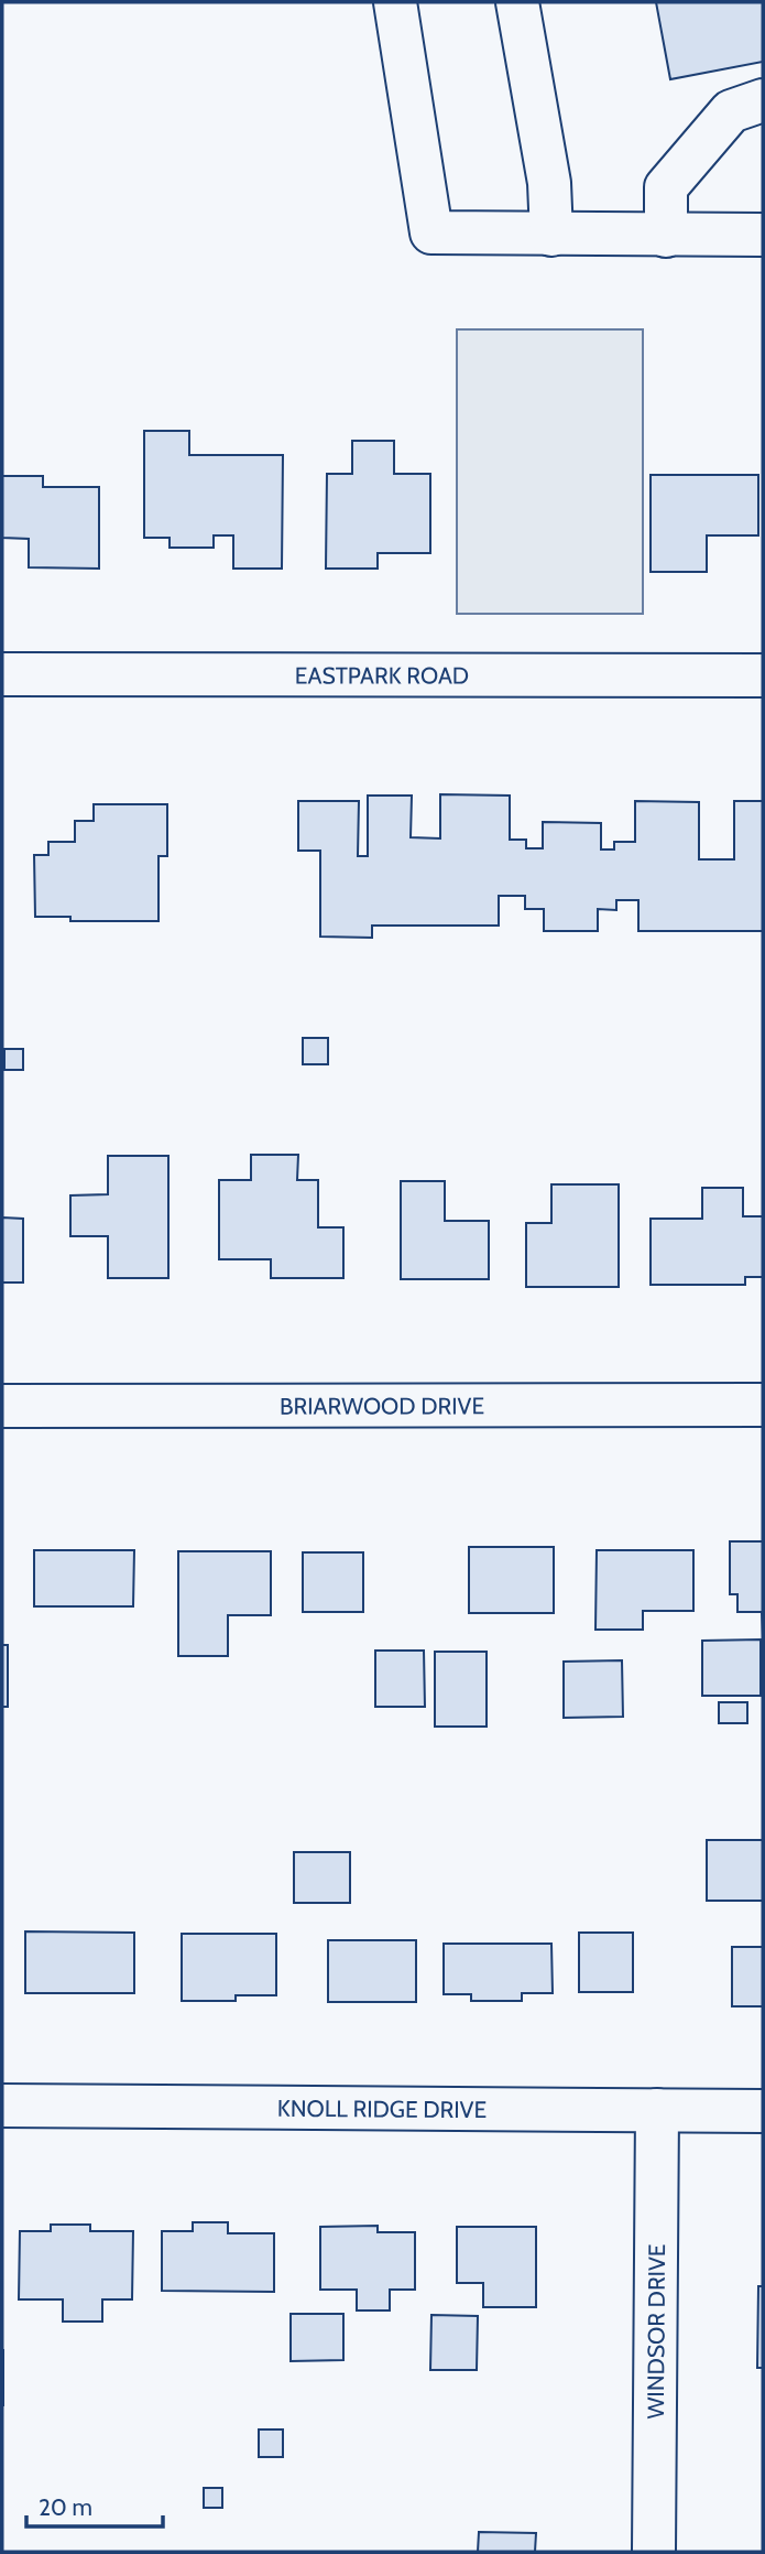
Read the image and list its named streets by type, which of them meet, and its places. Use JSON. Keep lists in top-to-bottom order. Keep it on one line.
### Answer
{"streets":{"street":["EASTPARK ROAD","BRIARWOOD DRIVE","KNOLL RIDGE DRIVE","WINDSOR DRIVE"]},"crossings":[["KNOLL RIDGE DRIVE","WINDSOR DRIVE"]],"scale_bar":"20 m"}
